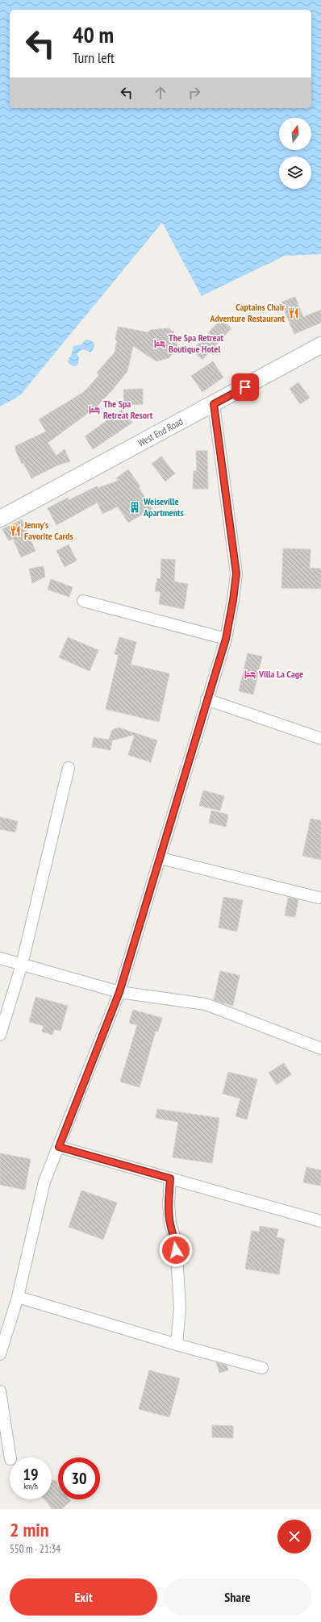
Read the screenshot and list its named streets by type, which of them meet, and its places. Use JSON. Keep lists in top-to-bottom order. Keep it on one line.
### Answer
{"streets":{"main road":["West End Road"]},"places":{"restaurant":["Captains Chair Adventure Restaurant","Jenny's Favorite Cards"],"hotel":["The Spa Retreat Boutique Hotel","The Spa Retreat Resort","Villa La Cage"],"building":["Weiseville Apartments"]},"north":"top","page":{"turn":["40 m","Turn left"],"speed":"19 km/h","limit":"30","heading":["2 min","550 m · 21:34"],"buttons":["Exit","Share"]}}
